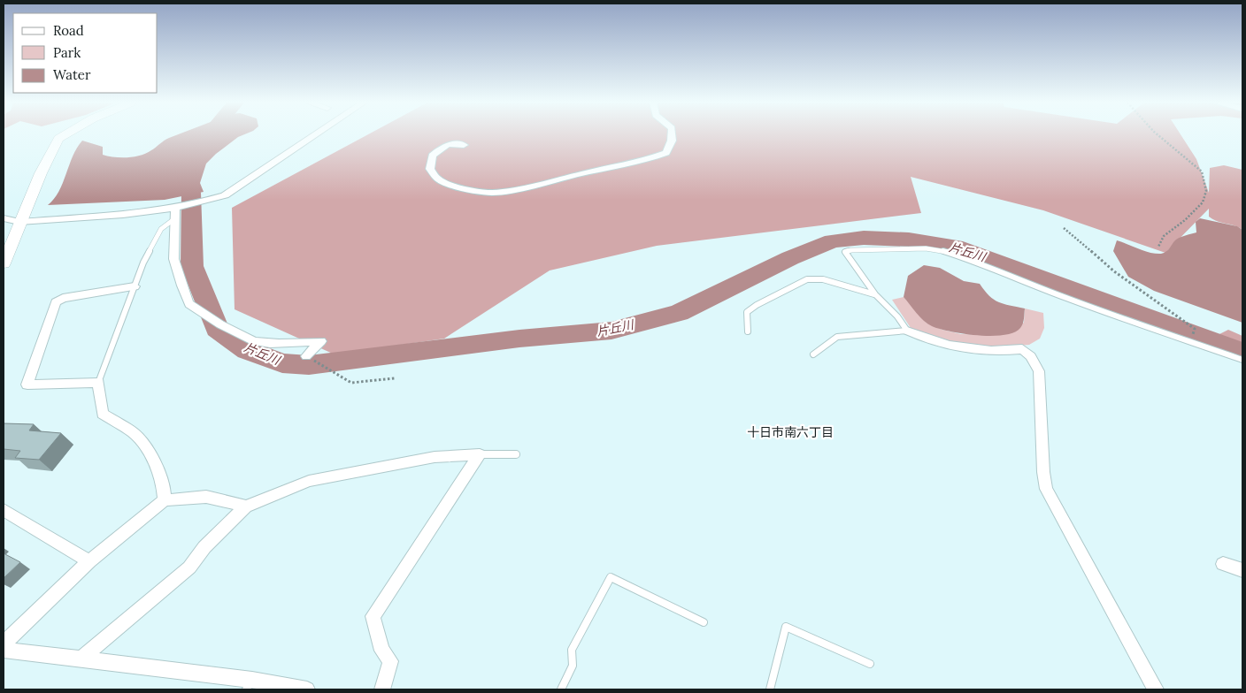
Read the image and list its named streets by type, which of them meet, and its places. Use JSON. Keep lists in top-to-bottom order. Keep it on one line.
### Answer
{"districts":["十日市南六丁目"],"water":["片丘川"],"legend":["Road","Park","Water"]}
